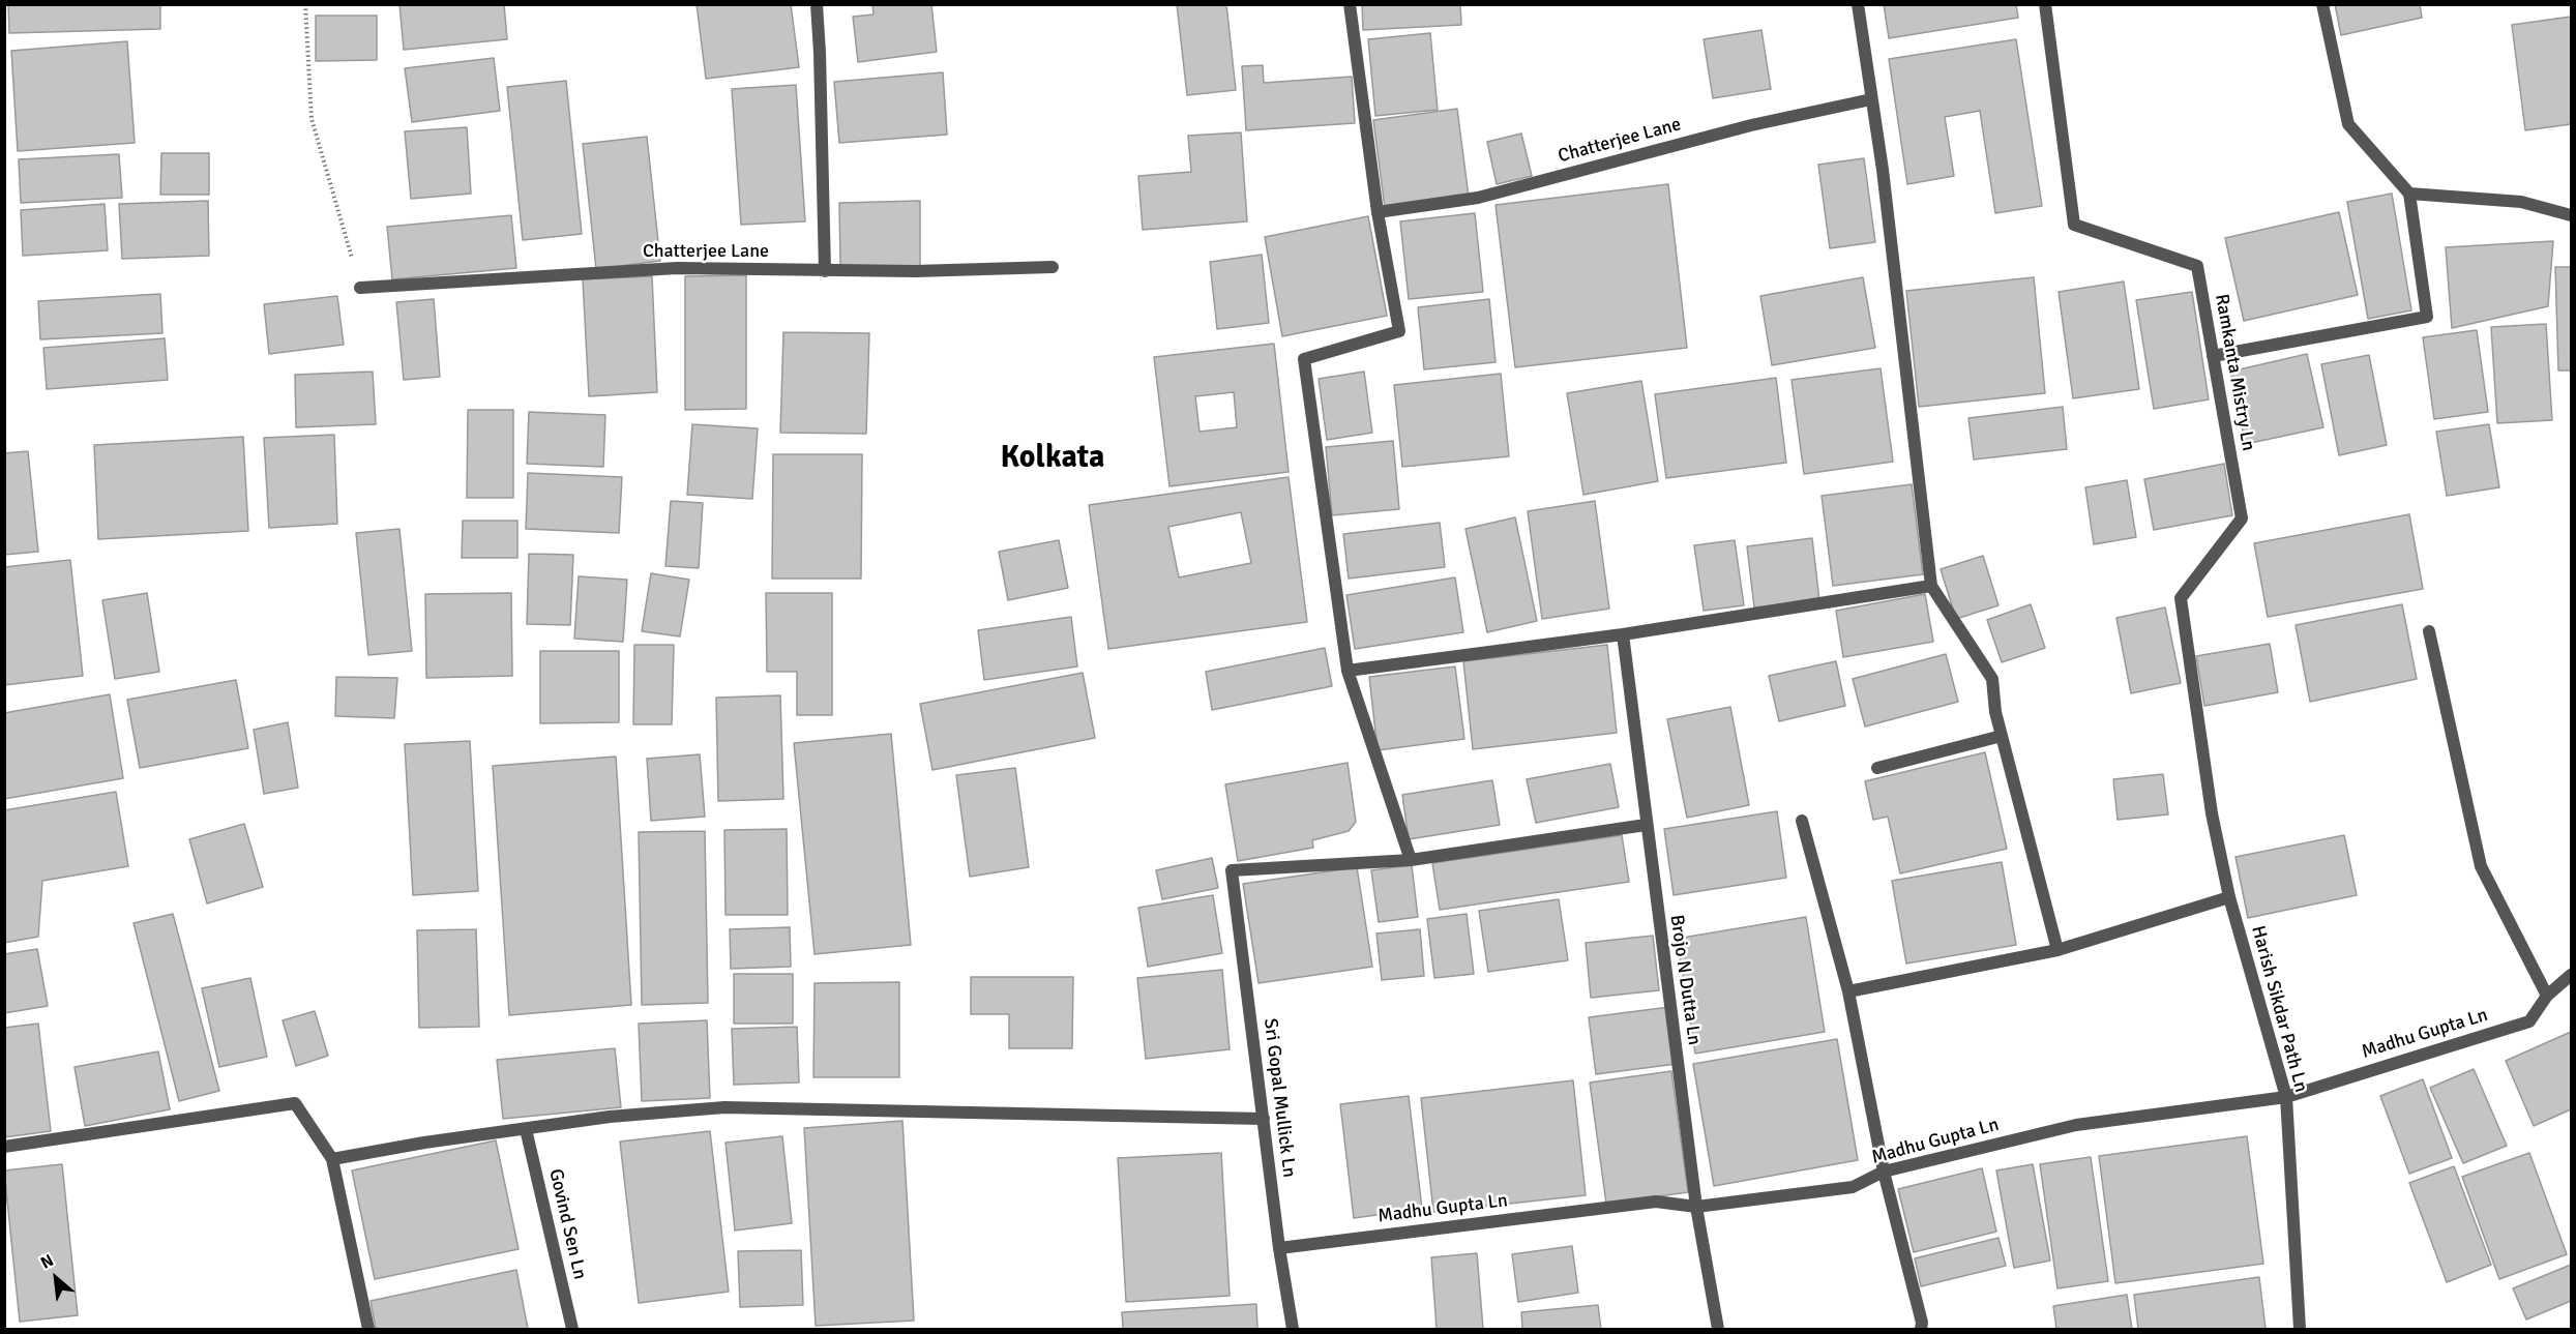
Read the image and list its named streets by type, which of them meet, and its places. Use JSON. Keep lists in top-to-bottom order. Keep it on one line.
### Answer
{"streets":{"street":["Chatterjee Lane","Ramkanta Mistry Ln","Brojo N Dutta Ln","Harish Sikdar Path Ln","Madhu Gupta Ln","Sri Gopal Mullick Ln","Govind Sen Ln"]},"crossings":[["Ramkanta Mistry Ln","Harish Sikdar Path Ln"],["Brojo N Dutta Ln","Madhu Gupta Ln"],["Harish Sikdar Path Ln","Madhu Gupta Ln"],["Madhu Gupta Ln","Sri Gopal Mullick Ln"]],"districts":["Kolkata"],"north":"top left"}
